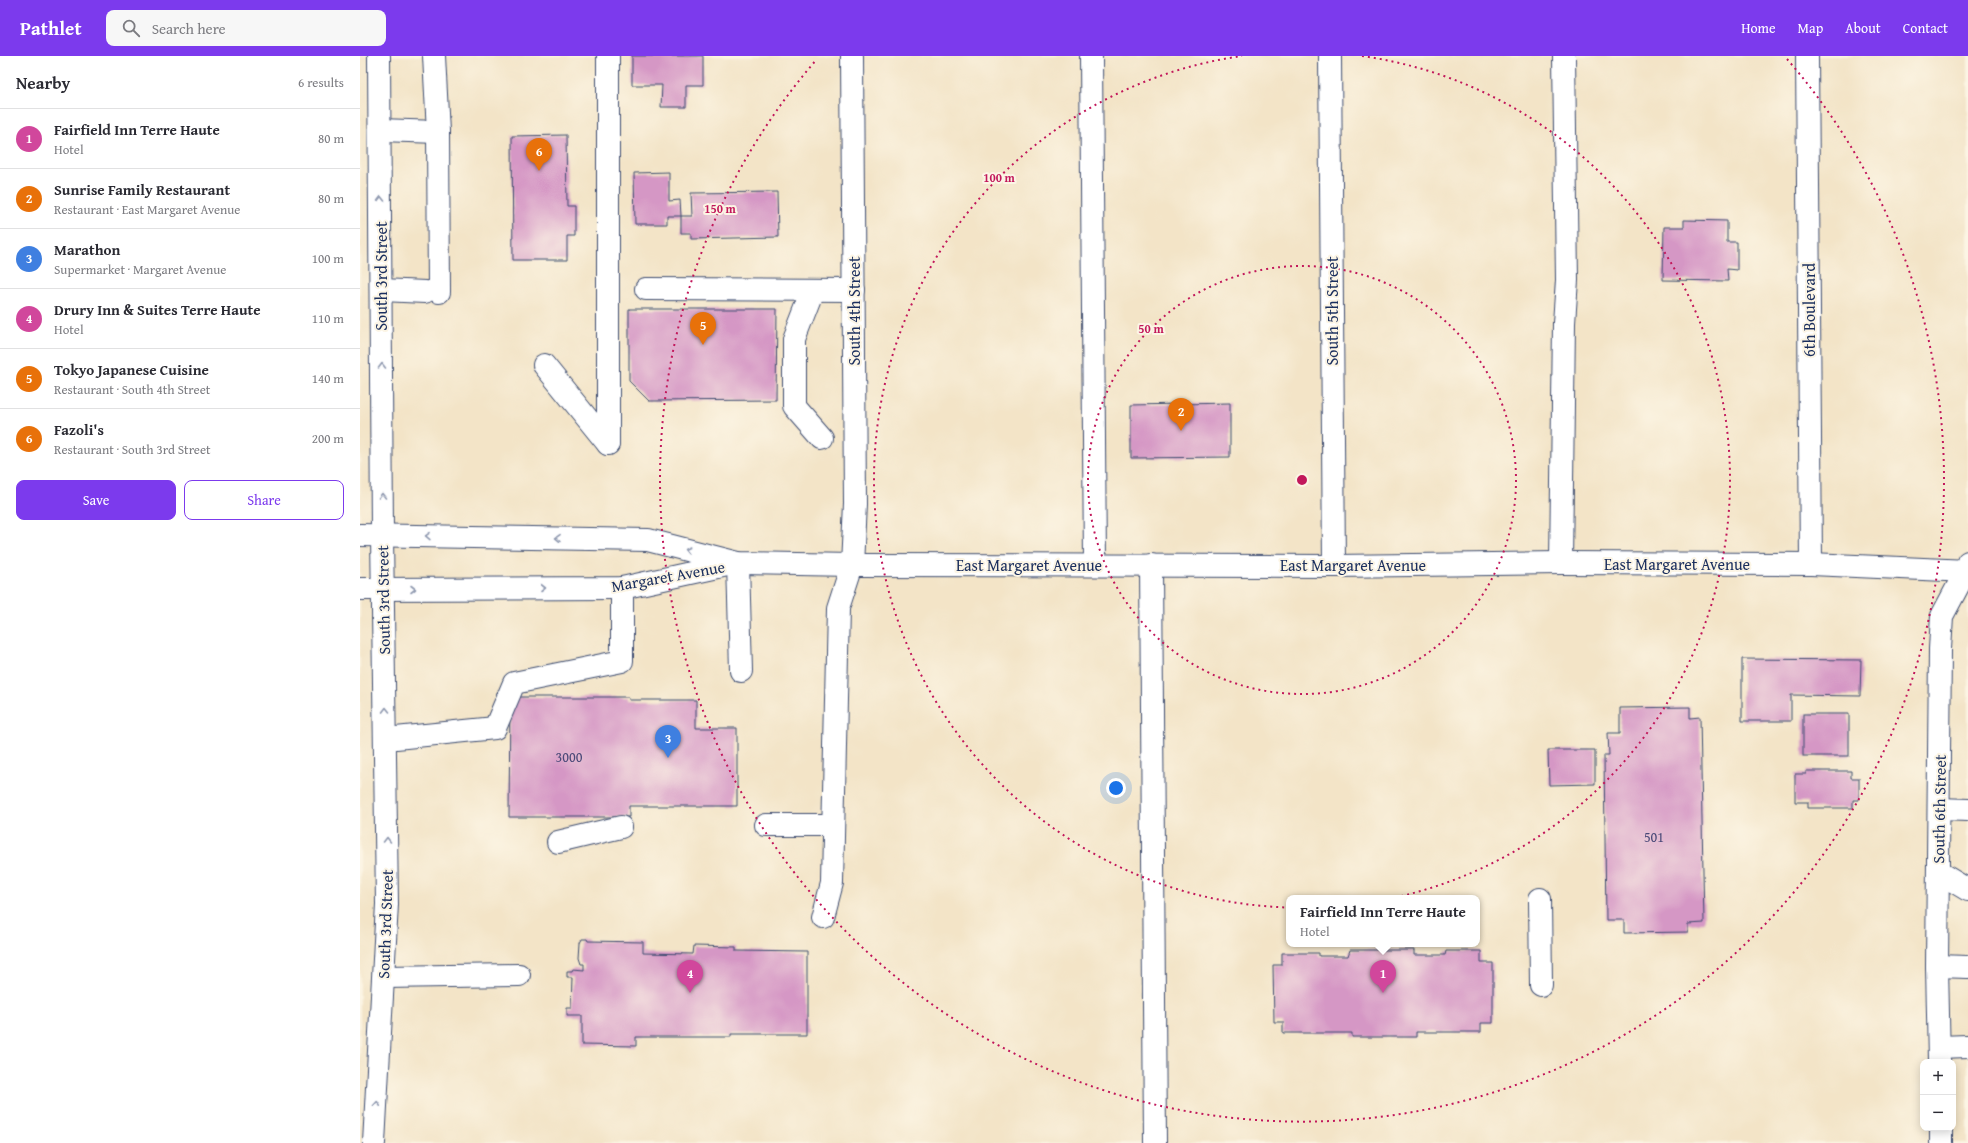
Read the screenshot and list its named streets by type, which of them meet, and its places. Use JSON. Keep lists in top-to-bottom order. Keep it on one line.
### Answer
{"streets":{"main road":["South 3rd Street","6th Boulevard","South 4th Street","South 5th Street","East Margaret Avenue","Margaret Avenue","South 6th Street"]},"crossings":[["South 3rd Street","Margaret Avenue"],["6th Boulevard","East Margaret Avenue"],["South 4th Street","East Margaret Avenue"],["South 5th Street","East Margaret Avenue"],["East Margaret Avenue","Margaret Avenue"],["East Margaret Avenue","South 6th Street"]],"one_way":["South 3rd Street"],"house_numbers":["3000","501"],"page":{"header":"Pathlet","search":"Search here","nav":["Home","Map","About","Contact"],"heading":["Nearby","6 results"],"list":[{"mark":"1","name":"Fairfield Inn Terre Haute","note":"Hotel","value":"80 m"},{"mark":"2","name":"Sunrise Family Restaurant","note":"Restaurant · East Margaret Avenue","value":"80 m"},{"mark":"3","name":"Marathon","note":"Supermarket · Margaret Avenue","value":"100 m"},{"mark":"4","name":"Drury Inn & Suites Terre Haute","note":"Hotel","value":"110 m"},{"mark":"5","name":"Tokyo Japanese Cuisine","note":"Restaurant · South 4th Street","value":"140 m"},{"mark":"6","name":"Fazoli's","note":"Restaurant · South 3rd Street","value":"200 m"}],"pins":["6","5","2","3","1","4"],"buttons":["Save","Share"],"popup":["Fairfield Inn Terre Haute","Hotel"],"map_buttons":["+","−"]},"rings":["100 m","150 m","50 m"]}
